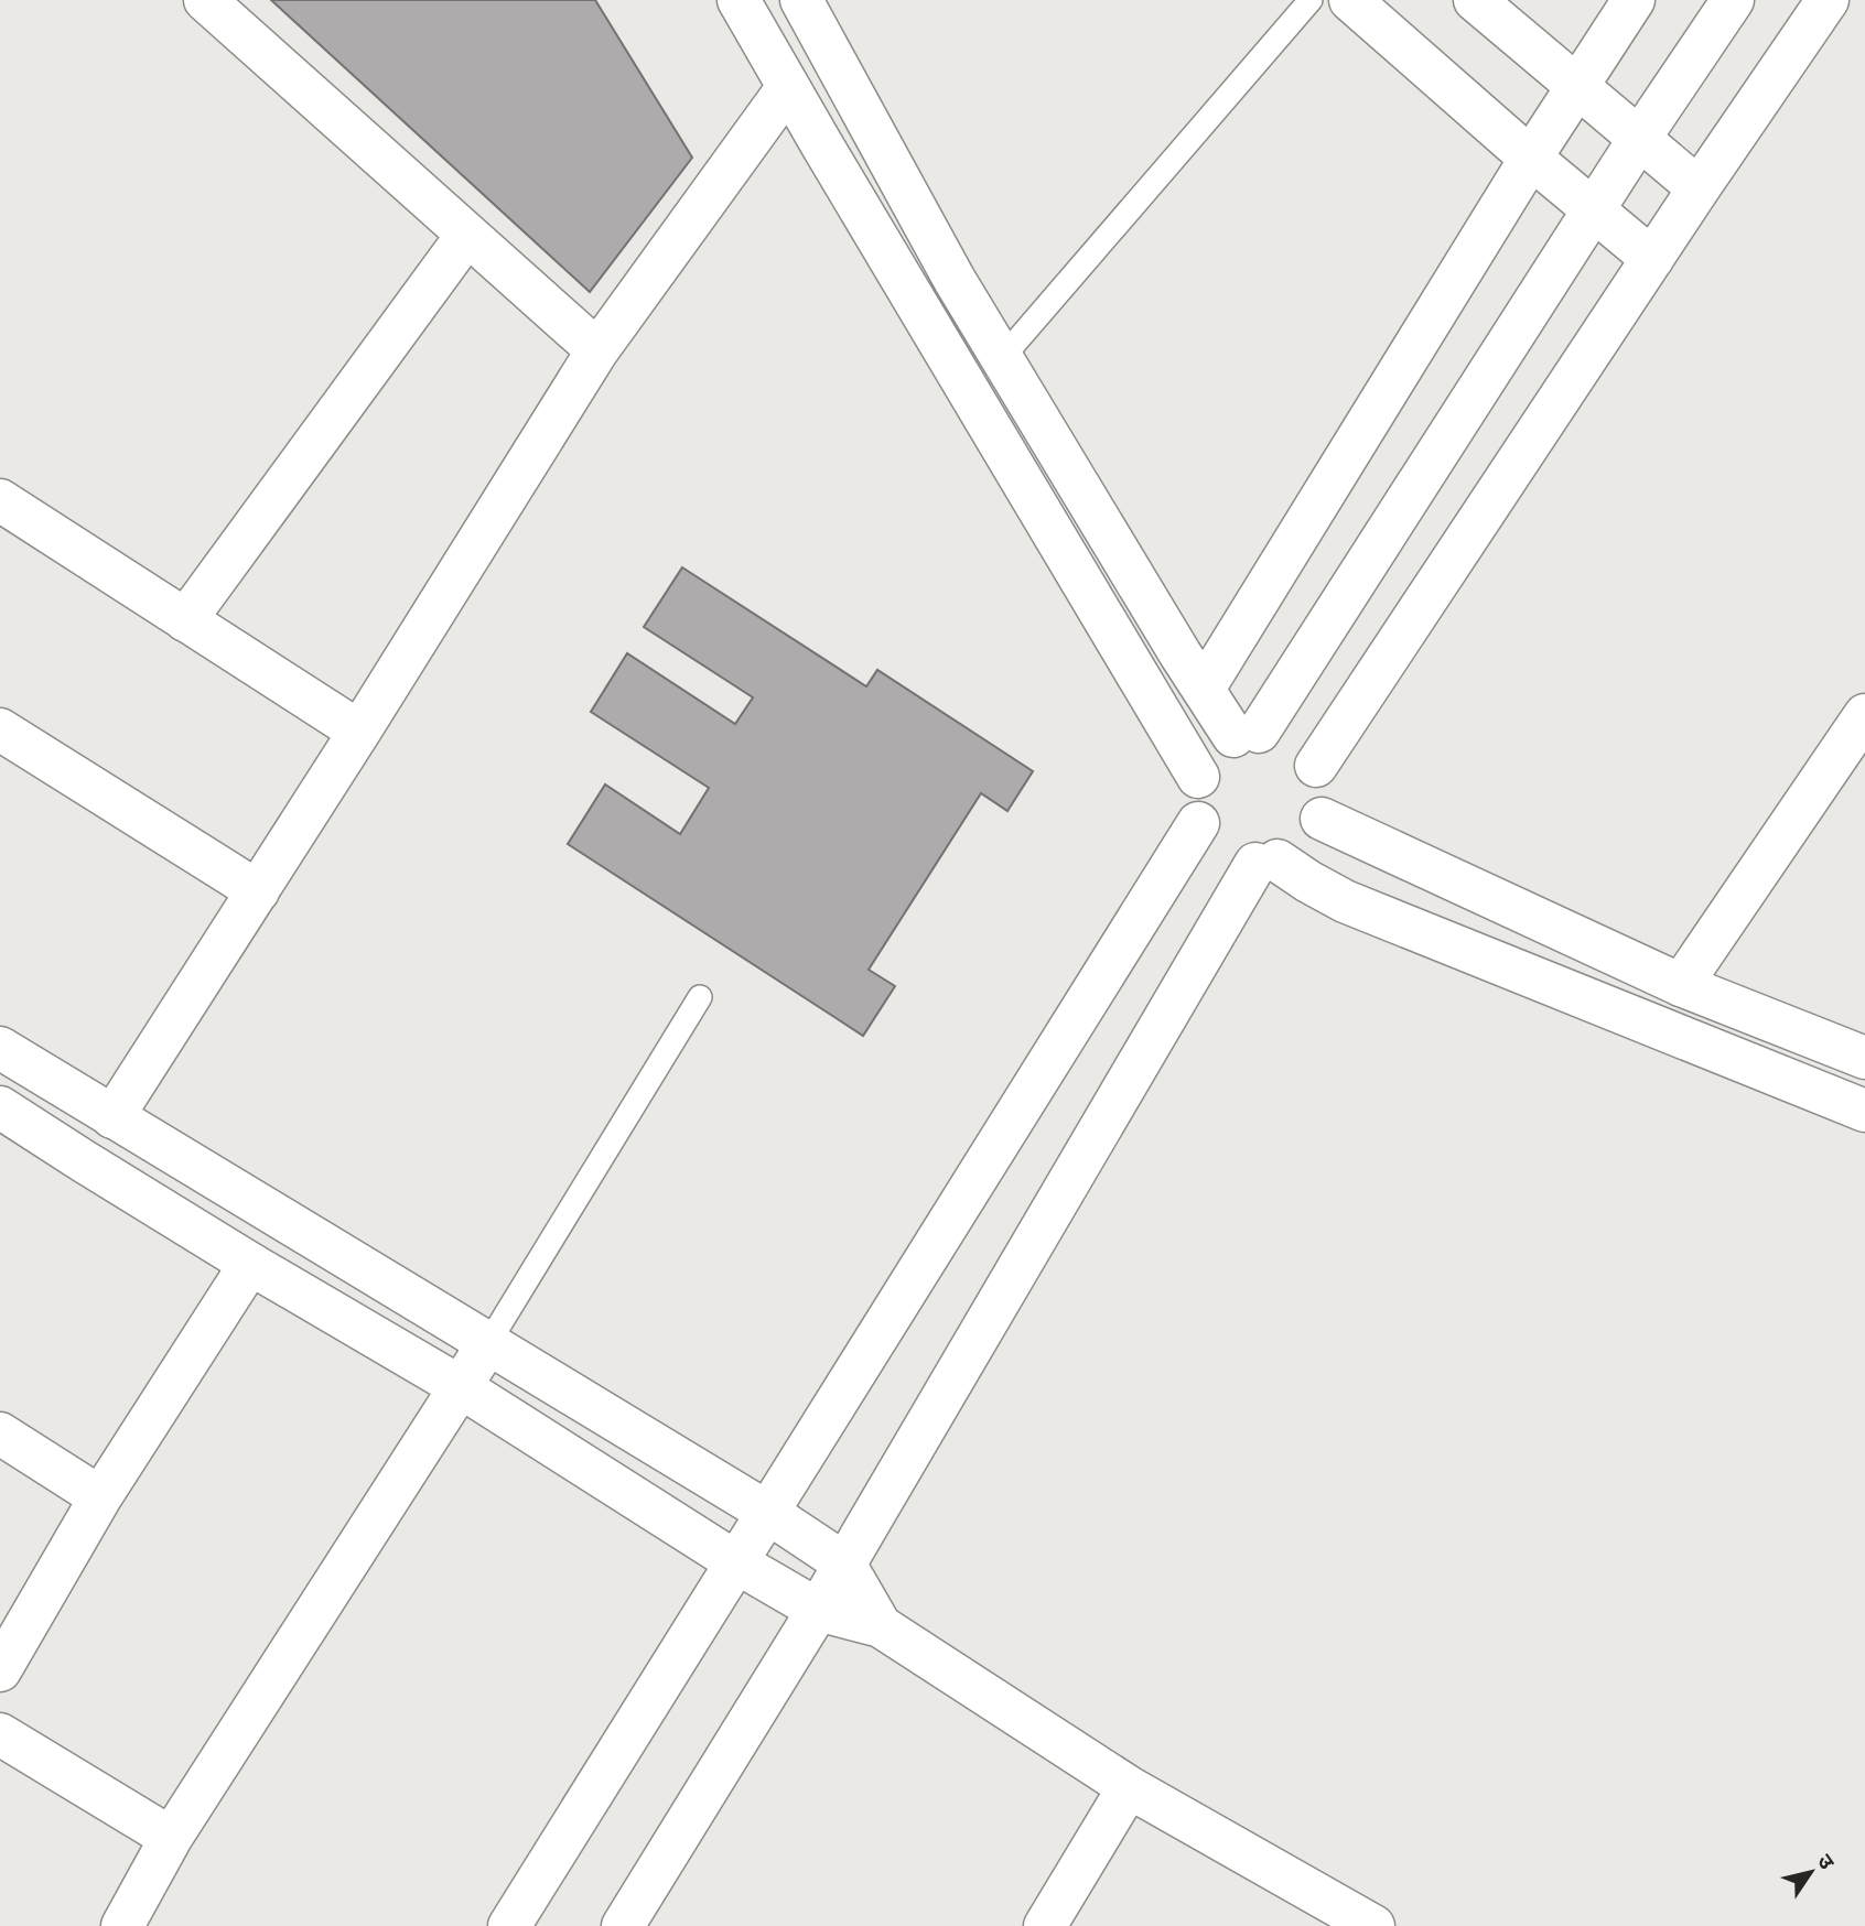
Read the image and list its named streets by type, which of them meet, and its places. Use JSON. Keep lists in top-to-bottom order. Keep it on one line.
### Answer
{"north":"top right"}
